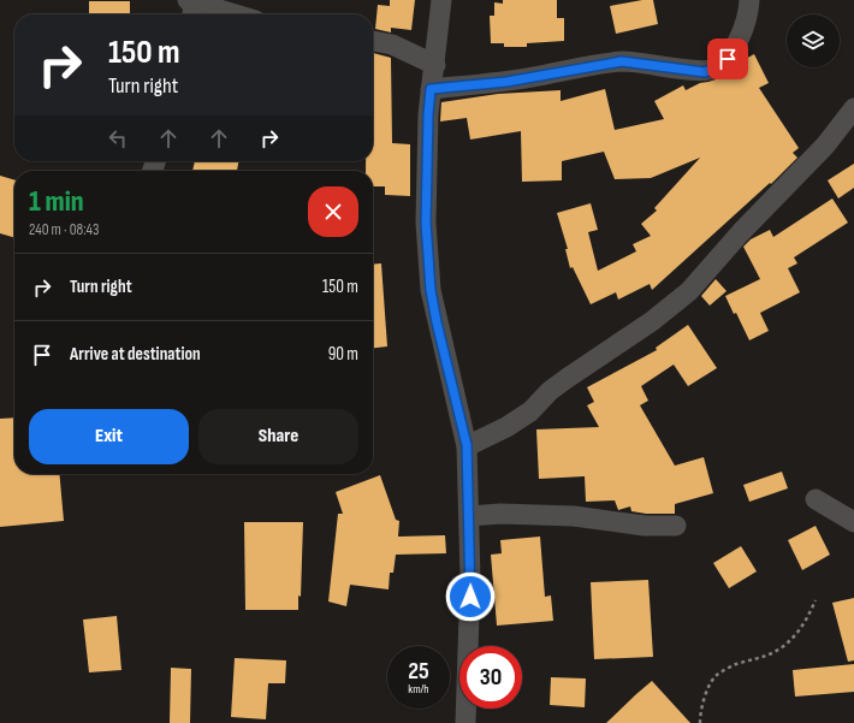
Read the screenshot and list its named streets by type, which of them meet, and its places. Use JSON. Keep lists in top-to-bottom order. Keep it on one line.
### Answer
{"page":{"turn":["150 m","Turn right"],"heading":["1 min","240 m · 08:43"],"list":[{"name":"Turn right","value":"150 m"},{"name":"Arrive at destination","value":"90 m"}],"buttons":["Exit","Share"],"speed":"25 km/h","limit":"30"}}
